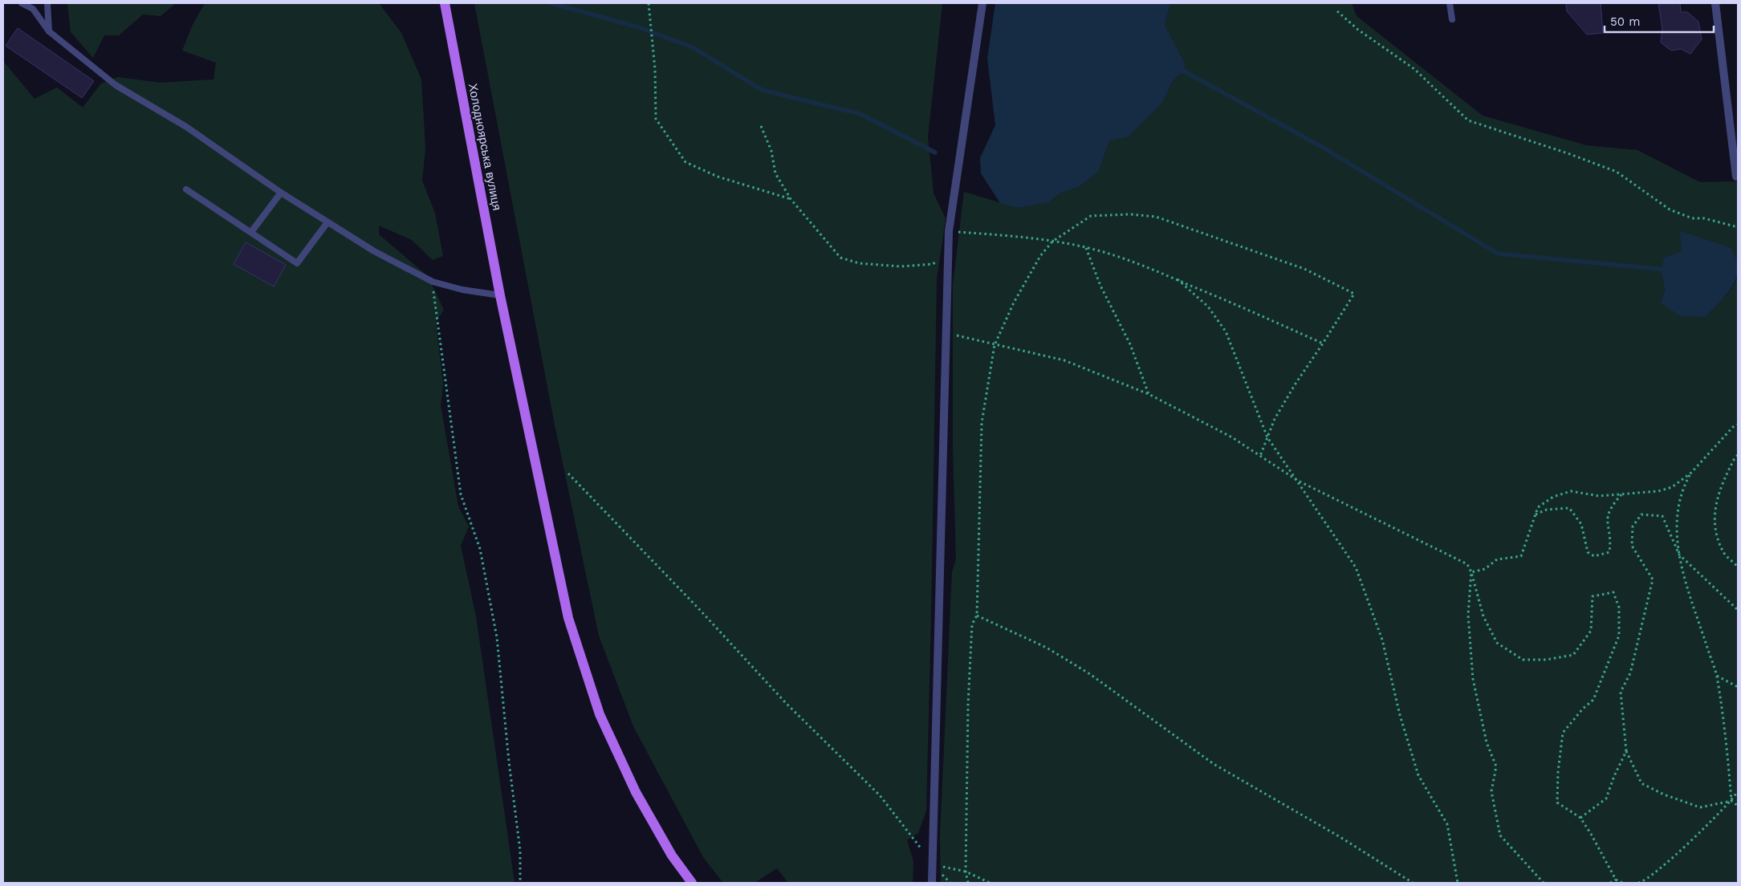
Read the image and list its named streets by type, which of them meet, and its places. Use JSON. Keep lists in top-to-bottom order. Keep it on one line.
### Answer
{"streets":{"main road":["Холодноярська вулиця"]},"scale_bar":"50 m"}
